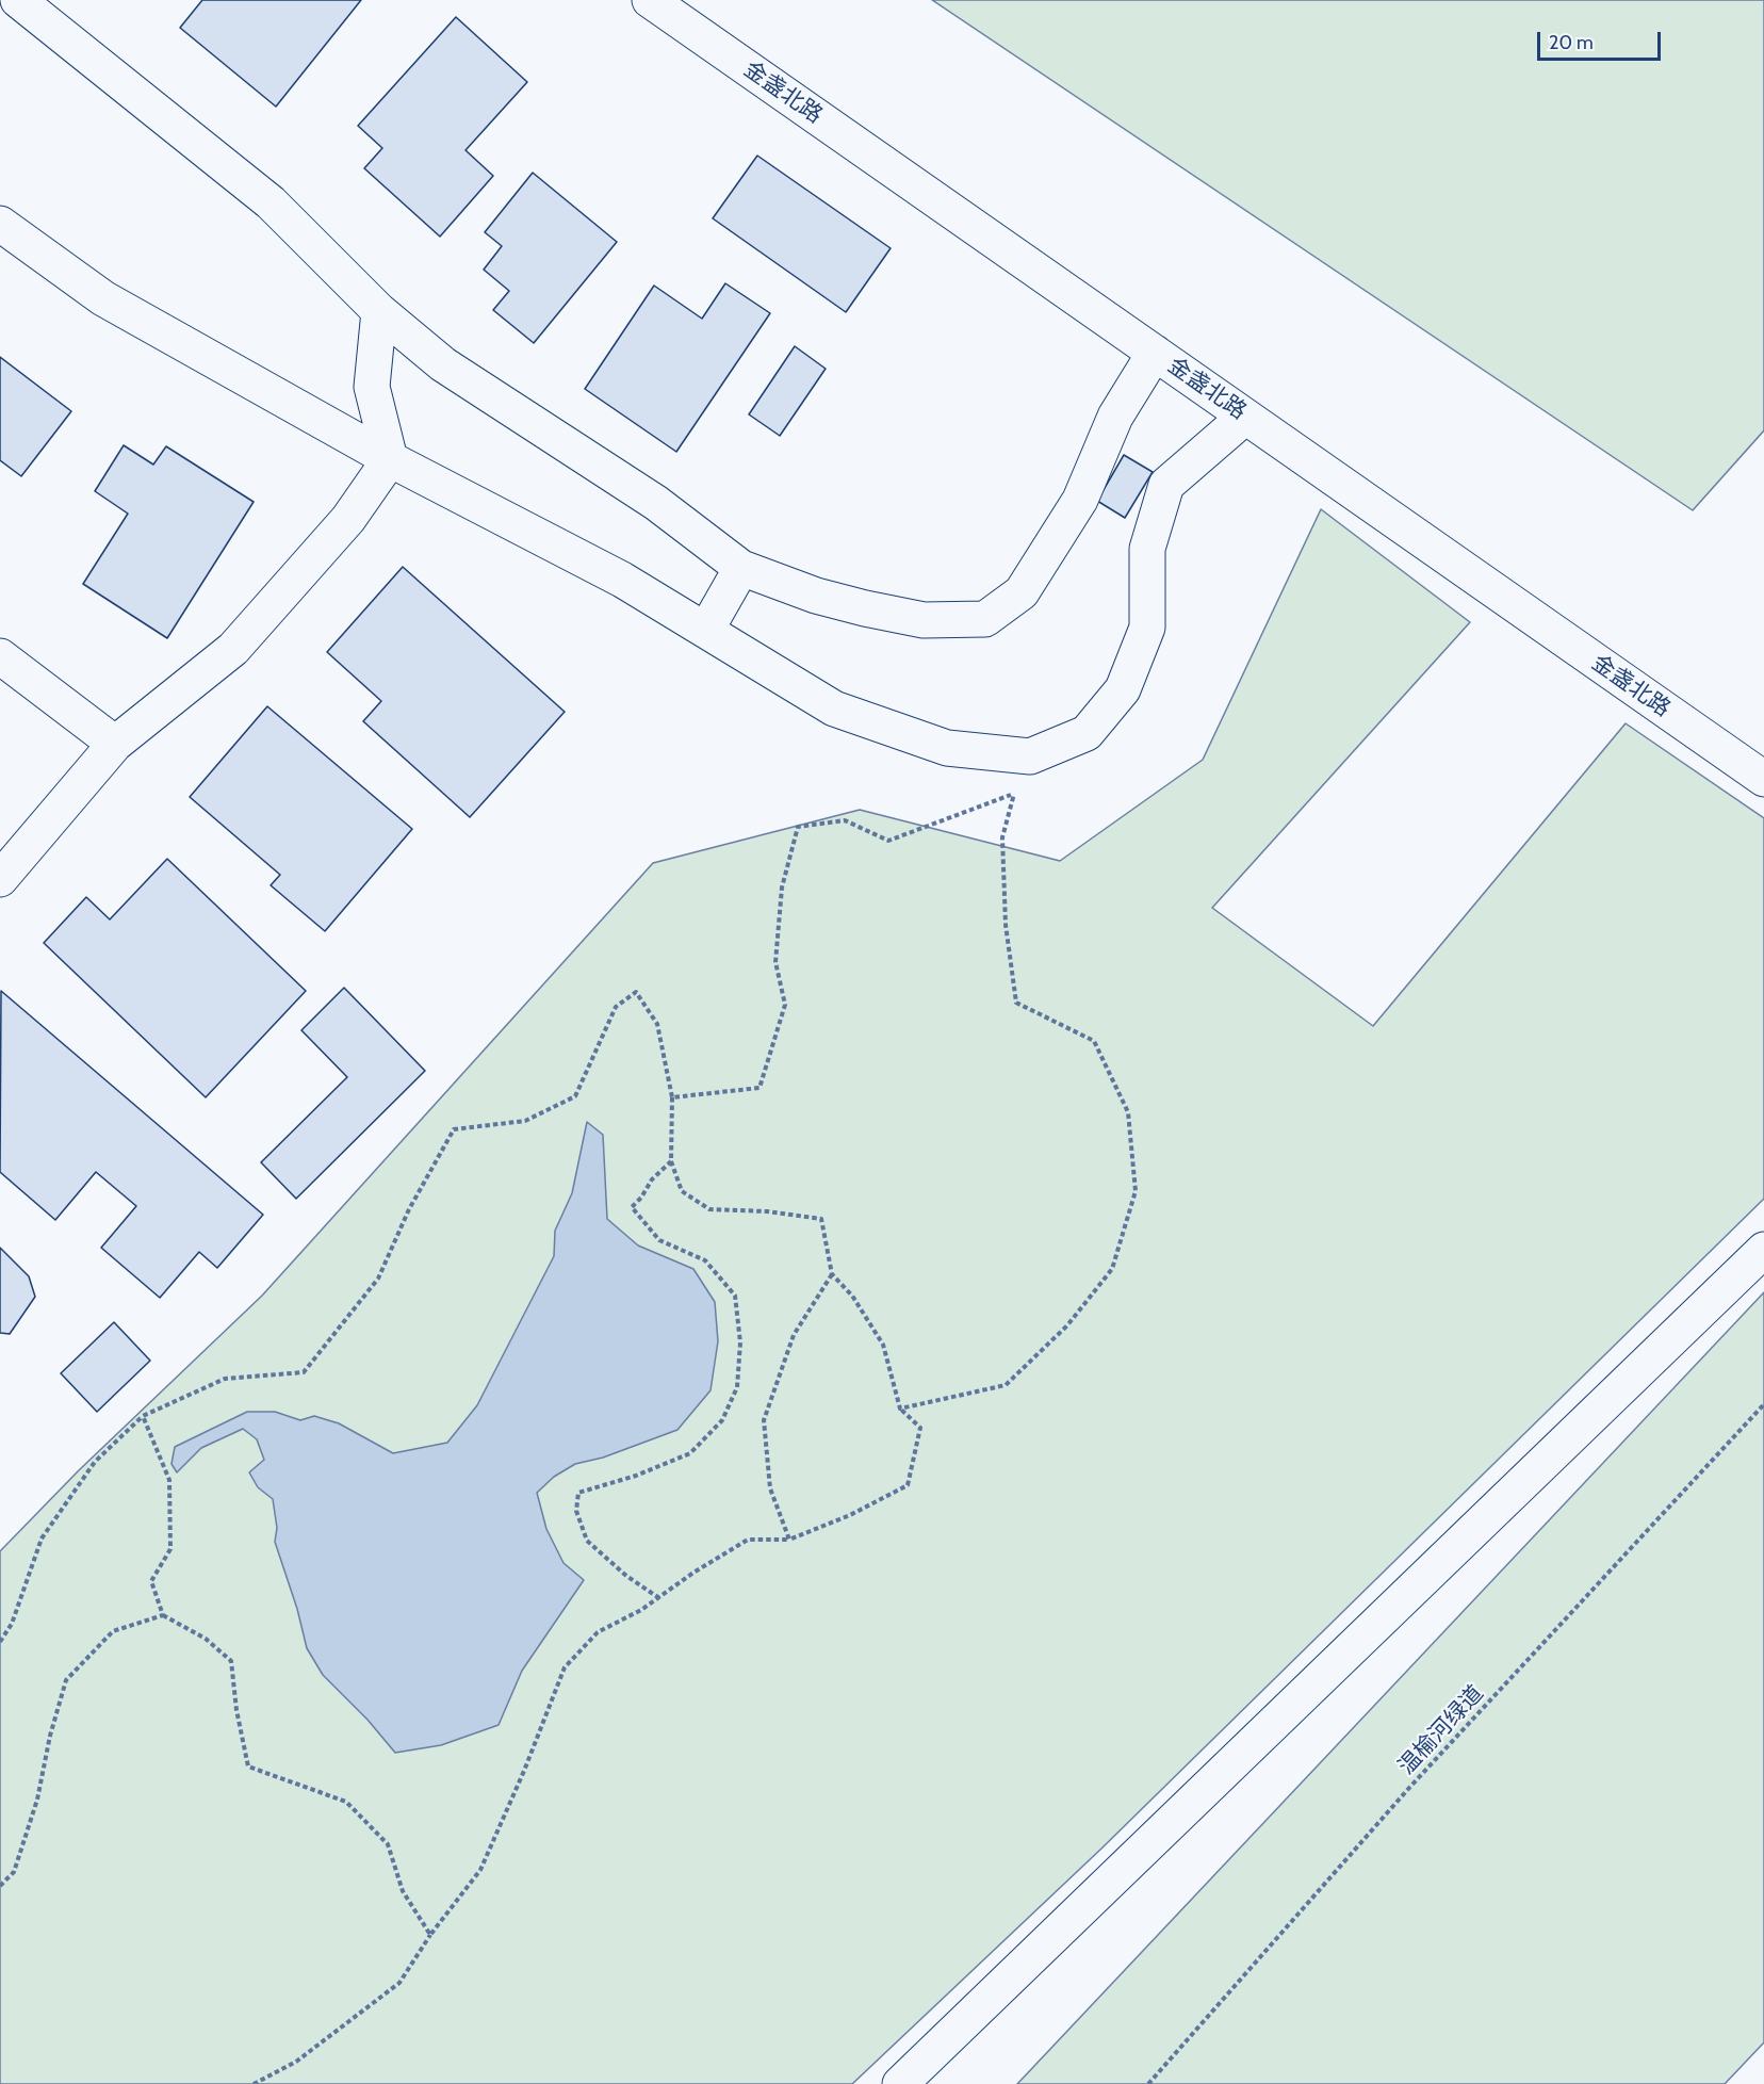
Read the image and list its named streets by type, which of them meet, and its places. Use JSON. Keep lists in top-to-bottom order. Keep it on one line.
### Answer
{"streets":{"street":["金盏北路"],"path":["温榆河绿道"]},"scale_bar":"20 m"}
